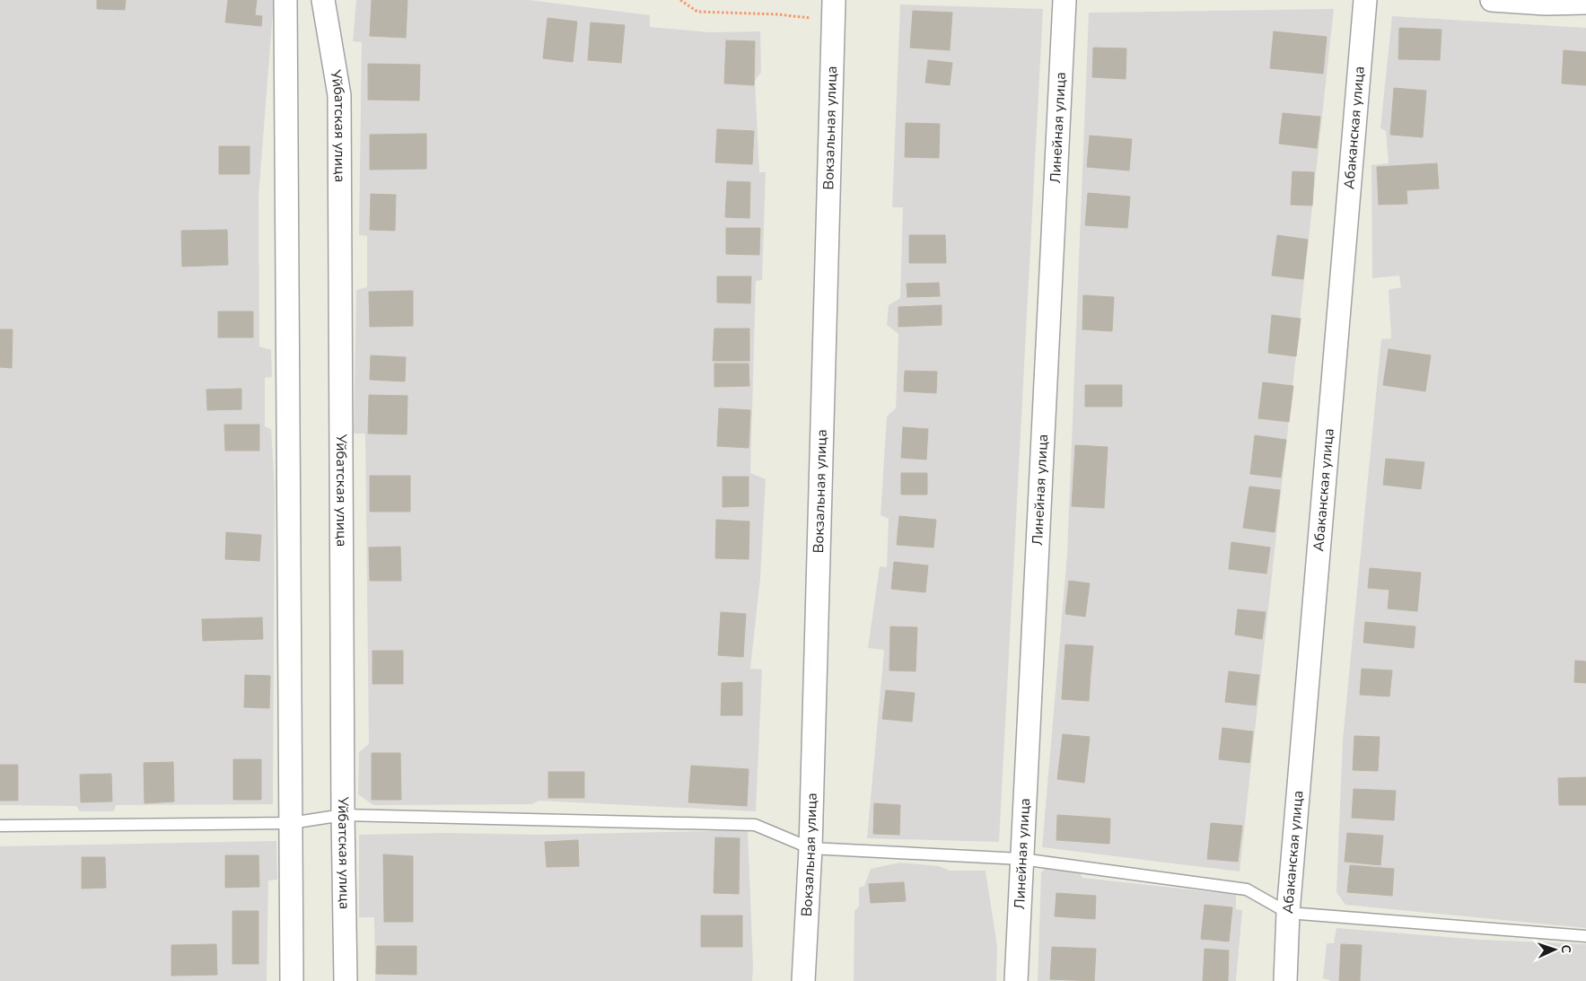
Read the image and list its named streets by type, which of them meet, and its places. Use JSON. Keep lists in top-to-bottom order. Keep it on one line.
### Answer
{"streets":{"street":["Уйбатская улица","Вокзальная улица","Линейная улица","Абаканская улица"]},"north":"right"}
